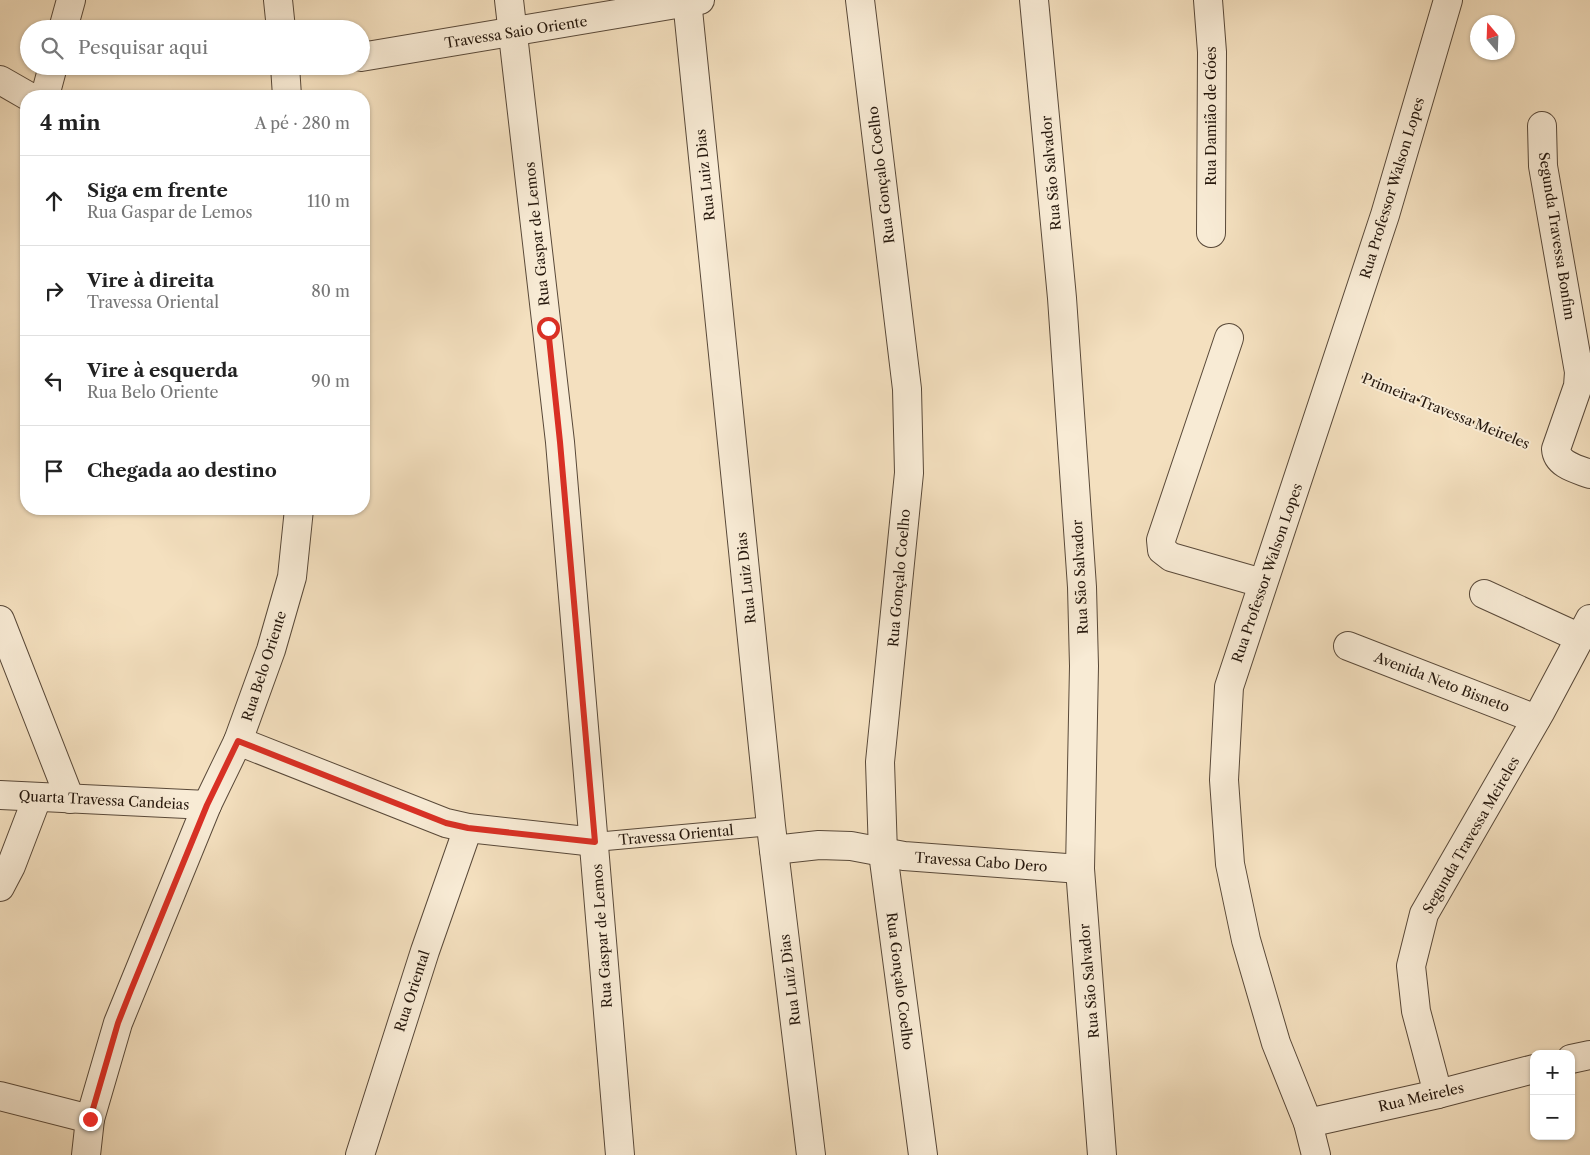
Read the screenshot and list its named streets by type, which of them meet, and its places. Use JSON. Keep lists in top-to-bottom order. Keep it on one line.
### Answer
{"streets":{"street":["Travessa Saio Oriente","Rua Damião de Góes","Rua São Salvador","Rua Luiz Dias","Rua Gonçalo Coelho","Rua Professor Walson Lopes","Rua Gaspar de Lemos","Segunda Travessa Bonfim","Rua Belo Oriente","Avenida Neto Bisneto","Quarta Travessa Candeias","Travessa Oriental","Segunda Travessa Meireles","Travessa Cabo Dero","Rua Oriental","Rua Meireles"],"path":["Primeira Travessa Meireles"]},"crossings":[["Travessa Saio Oriente","Rua Luiz Dias"],["Travessa Saio Oriente","Rua Gaspar de Lemos"],["Rua São Salvador","Travessa Cabo Dero"],["Rua Luiz Dias","Travessa Oriental"],["Rua Gonçalo Coelho","Travessa Oriental"],["Rua Gonçalo Coelho","Travessa Cabo Dero"],["Rua Professor Walson Lopes","Primeira Travessa Meireles"],["Rua Professor Walson Lopes","Rua Meireles"],["Rua Gaspar de Lemos","Travessa Oriental"],["Segunda Travessa Bonfim","Primeira Travessa Meireles"],["Rua Belo Oriente","Quarta Travessa Candeias"],["Rua Belo Oriente","Travessa Oriental"],["Avenida Neto Bisneto","Segunda Travessa Meireles"],["Travessa Oriental","Travessa Cabo Dero"],["Travessa Oriental","Rua Oriental"],["Segunda Travessa Meireles","Rua Meireles"]],"north":"top","page":{"search":"Pesquisar aqui","heading":["4 min","A pé · 280 m"],"list":[["Siga em frente","Rua Gaspar de Lemos","110 m"],["Vire à direita","Travessa Oriental","80 m"],["Vire à esquerda","Rua Belo Oriente","90 m"],"Chegada ao destino"],"map_buttons":["+","−"]}}
